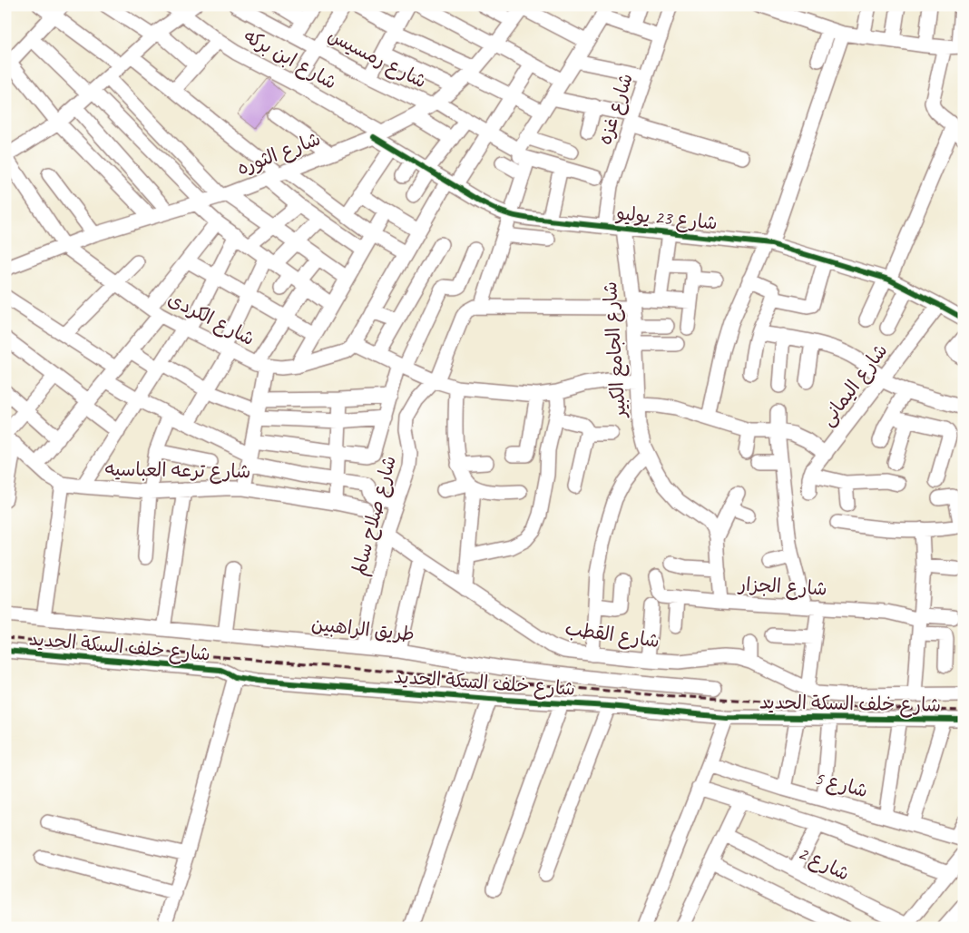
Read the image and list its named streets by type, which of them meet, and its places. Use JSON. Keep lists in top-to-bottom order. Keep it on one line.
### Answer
{"streets":{"street":["شارع رمسيس","شارع ابن بركه","شارع غزه","شارع الثوره","شارع 23 يوليو","شارع الكردى","شارع الجامع الكبير","شارع اليمانى","شارع ترعه العباسيه","شارع صلاح سالم","شارع الجزار","طريق الراهبين","شارع القطب","شارع خلف السكة الحديد","شارع 5","شارع 2"]},"crossings":[["شارع رمسيس","شارع الثوره"],["شارع ابن بركه","شارع الثوره"],["شارع ابن بركه","شارع 23 يوليو"],["شارع غزه","شارع 23 يوليو"],["شارع الثوره","شارع 23 يوليو"],["شارع الثوره","شارع الكردى"],["شارع 23 يوليو","شارع الجامع الكبير"],["شارع 23 يوليو","شارع اليمانى"],["شارع صلاح سالم","طريق الراهبين"],["شارع صلاح سالم","شارع القطب"]]}
